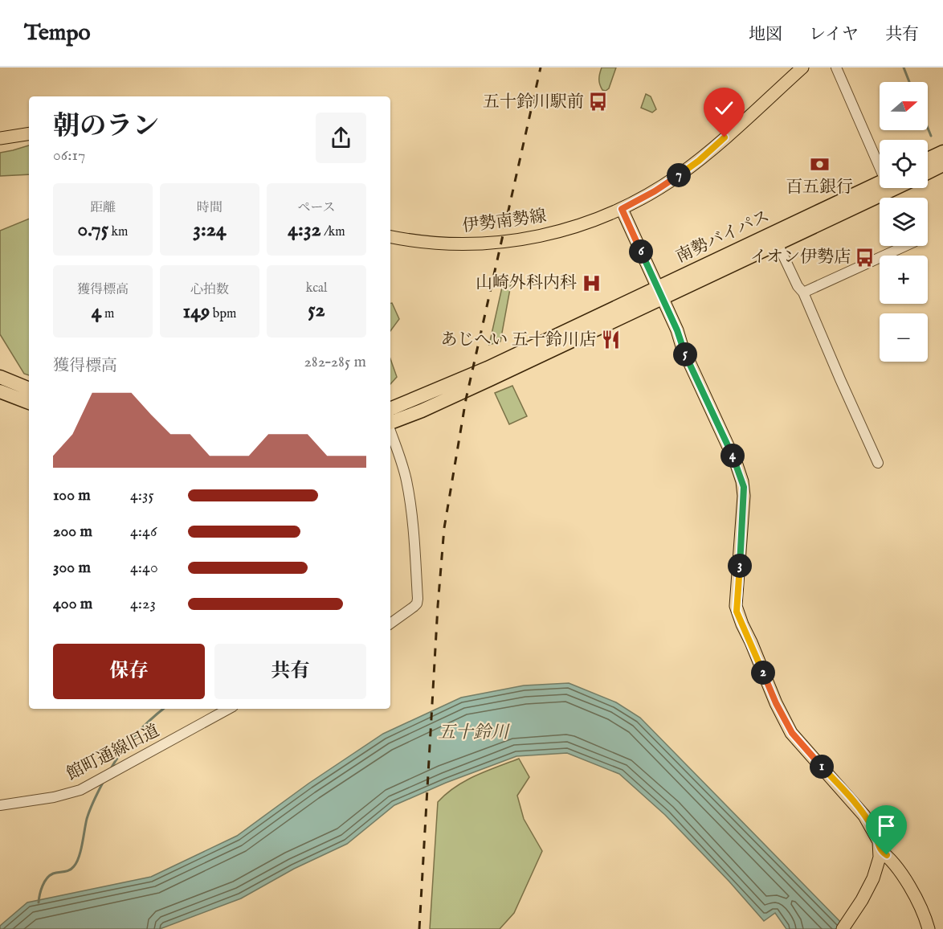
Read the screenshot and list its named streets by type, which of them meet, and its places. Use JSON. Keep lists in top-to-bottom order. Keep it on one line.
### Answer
{"streets":{"highway":["南勢バイパス"],"main road":["伊勢南勢線"],"street":["館町通線旧道"]},"water":["五十鈴川"],"places":{"bus stop":["五十鈴川駅前","イオン伊勢店"],"bank":["百五銀行"],"hospital":["山崎外科内科"],"restaurant":["あじへい 五十鈴川店"]},"north":"right","page":{"header":"Tempo","nav":["地図","レイヤ","共有"],"map_buttons":["+","−"],"heading":["朝のラン","06:17"],"pins":["7","6","5","4","3","2","1"],"stats":[["距離","0.75 km"],["時間","3:24"],["ペース","4:32 /km"],["獲得標高","4 m"],["心拍数","149 bpm"],["kcal","52"]],"chart":["獲得標高","282–285 m"],"list":[{"name":"100 m","note":"4:35"},{"name":"200 m","note":"4:46"},{"name":"300 m","note":"4:40"},{"name":"400 m","note":"4:23"}],"buttons":["保存","共有"]}}
